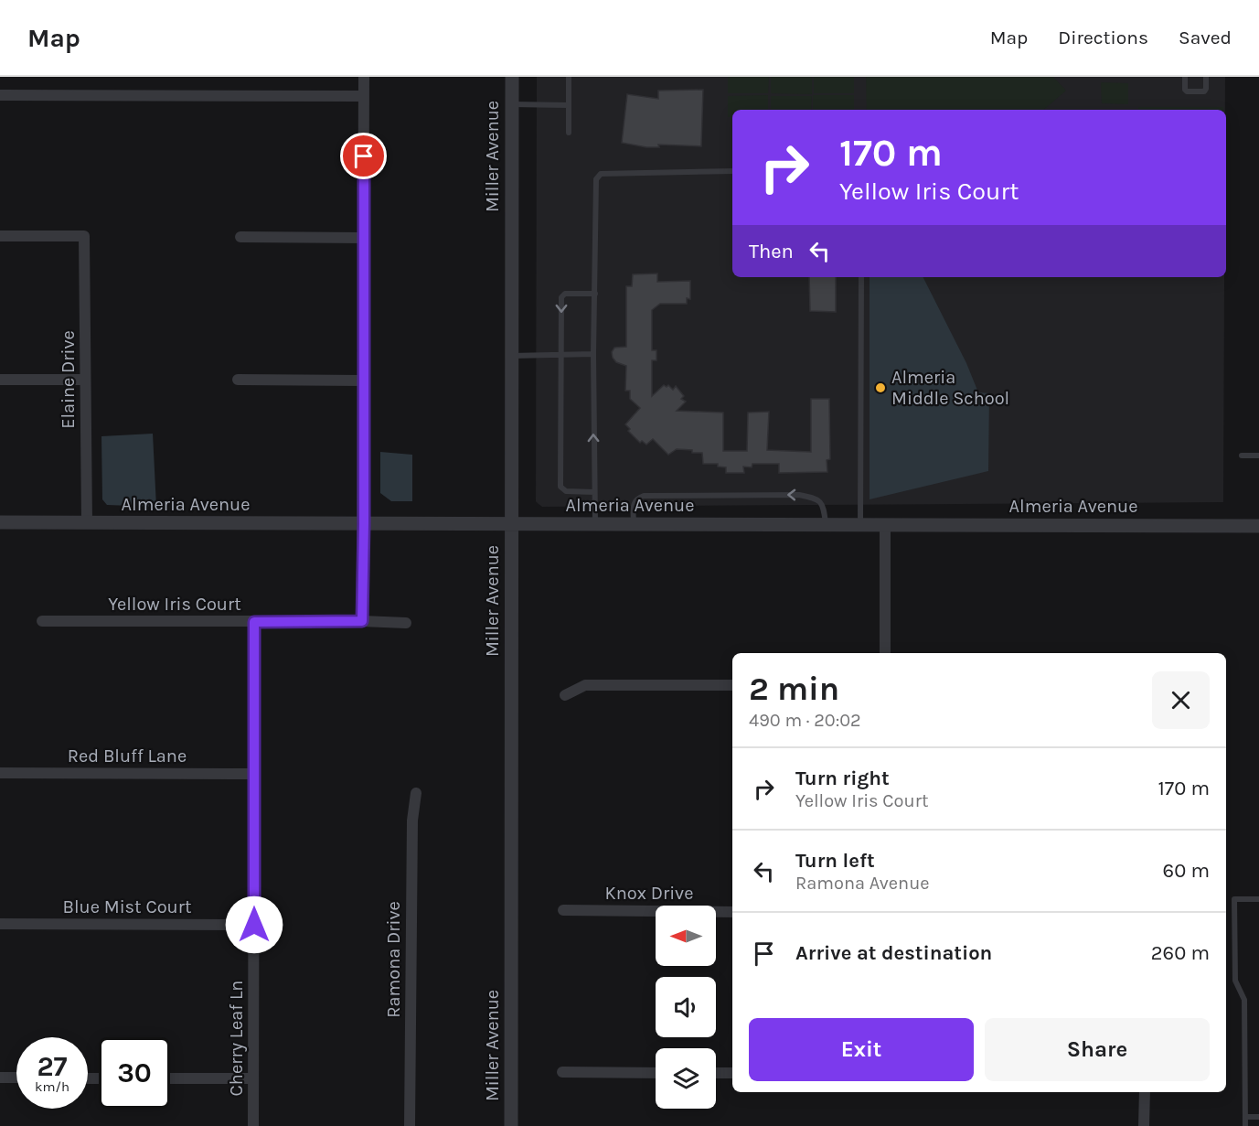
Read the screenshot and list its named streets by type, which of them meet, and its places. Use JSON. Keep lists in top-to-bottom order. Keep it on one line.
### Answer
{"streets":{"street":["Miller Avenue","Elaine Drive","Almeria Avenue","Yellow Iris Court","Red Bluff Lane","Knox Drive","Blue Mist Court","Ramona Drive","Cherry Leaf Ln"]},"crossings":[["Miller Avenue","Almeria Avenue"],["Elaine Drive","Almeria Avenue"],["Yellow Iris Court","Cherry Leaf Ln"],["Red Bluff Lane","Cherry Leaf Ln"],["Blue Mist Court","Cherry Leaf Ln"]],"places":["Almeria Middle School"],"north":"left","page":{"header":"Map","nav":["Map","Directions","Saved"],"turn":["170 m","Yellow Iris Court"],"then":"Then","heading":["2 min","490 m · 20:02"],"list":[{"name":"Turn right","note":"Yellow Iris Court","value":"170 m"},{"name":"Turn left","note":"Ramona Avenue","value":"60 m"},{"name":"Arrive at destination","value":"260 m"}],"buttons":["Exit","Share"],"speed":"27 km/h","limit":"30"}}
